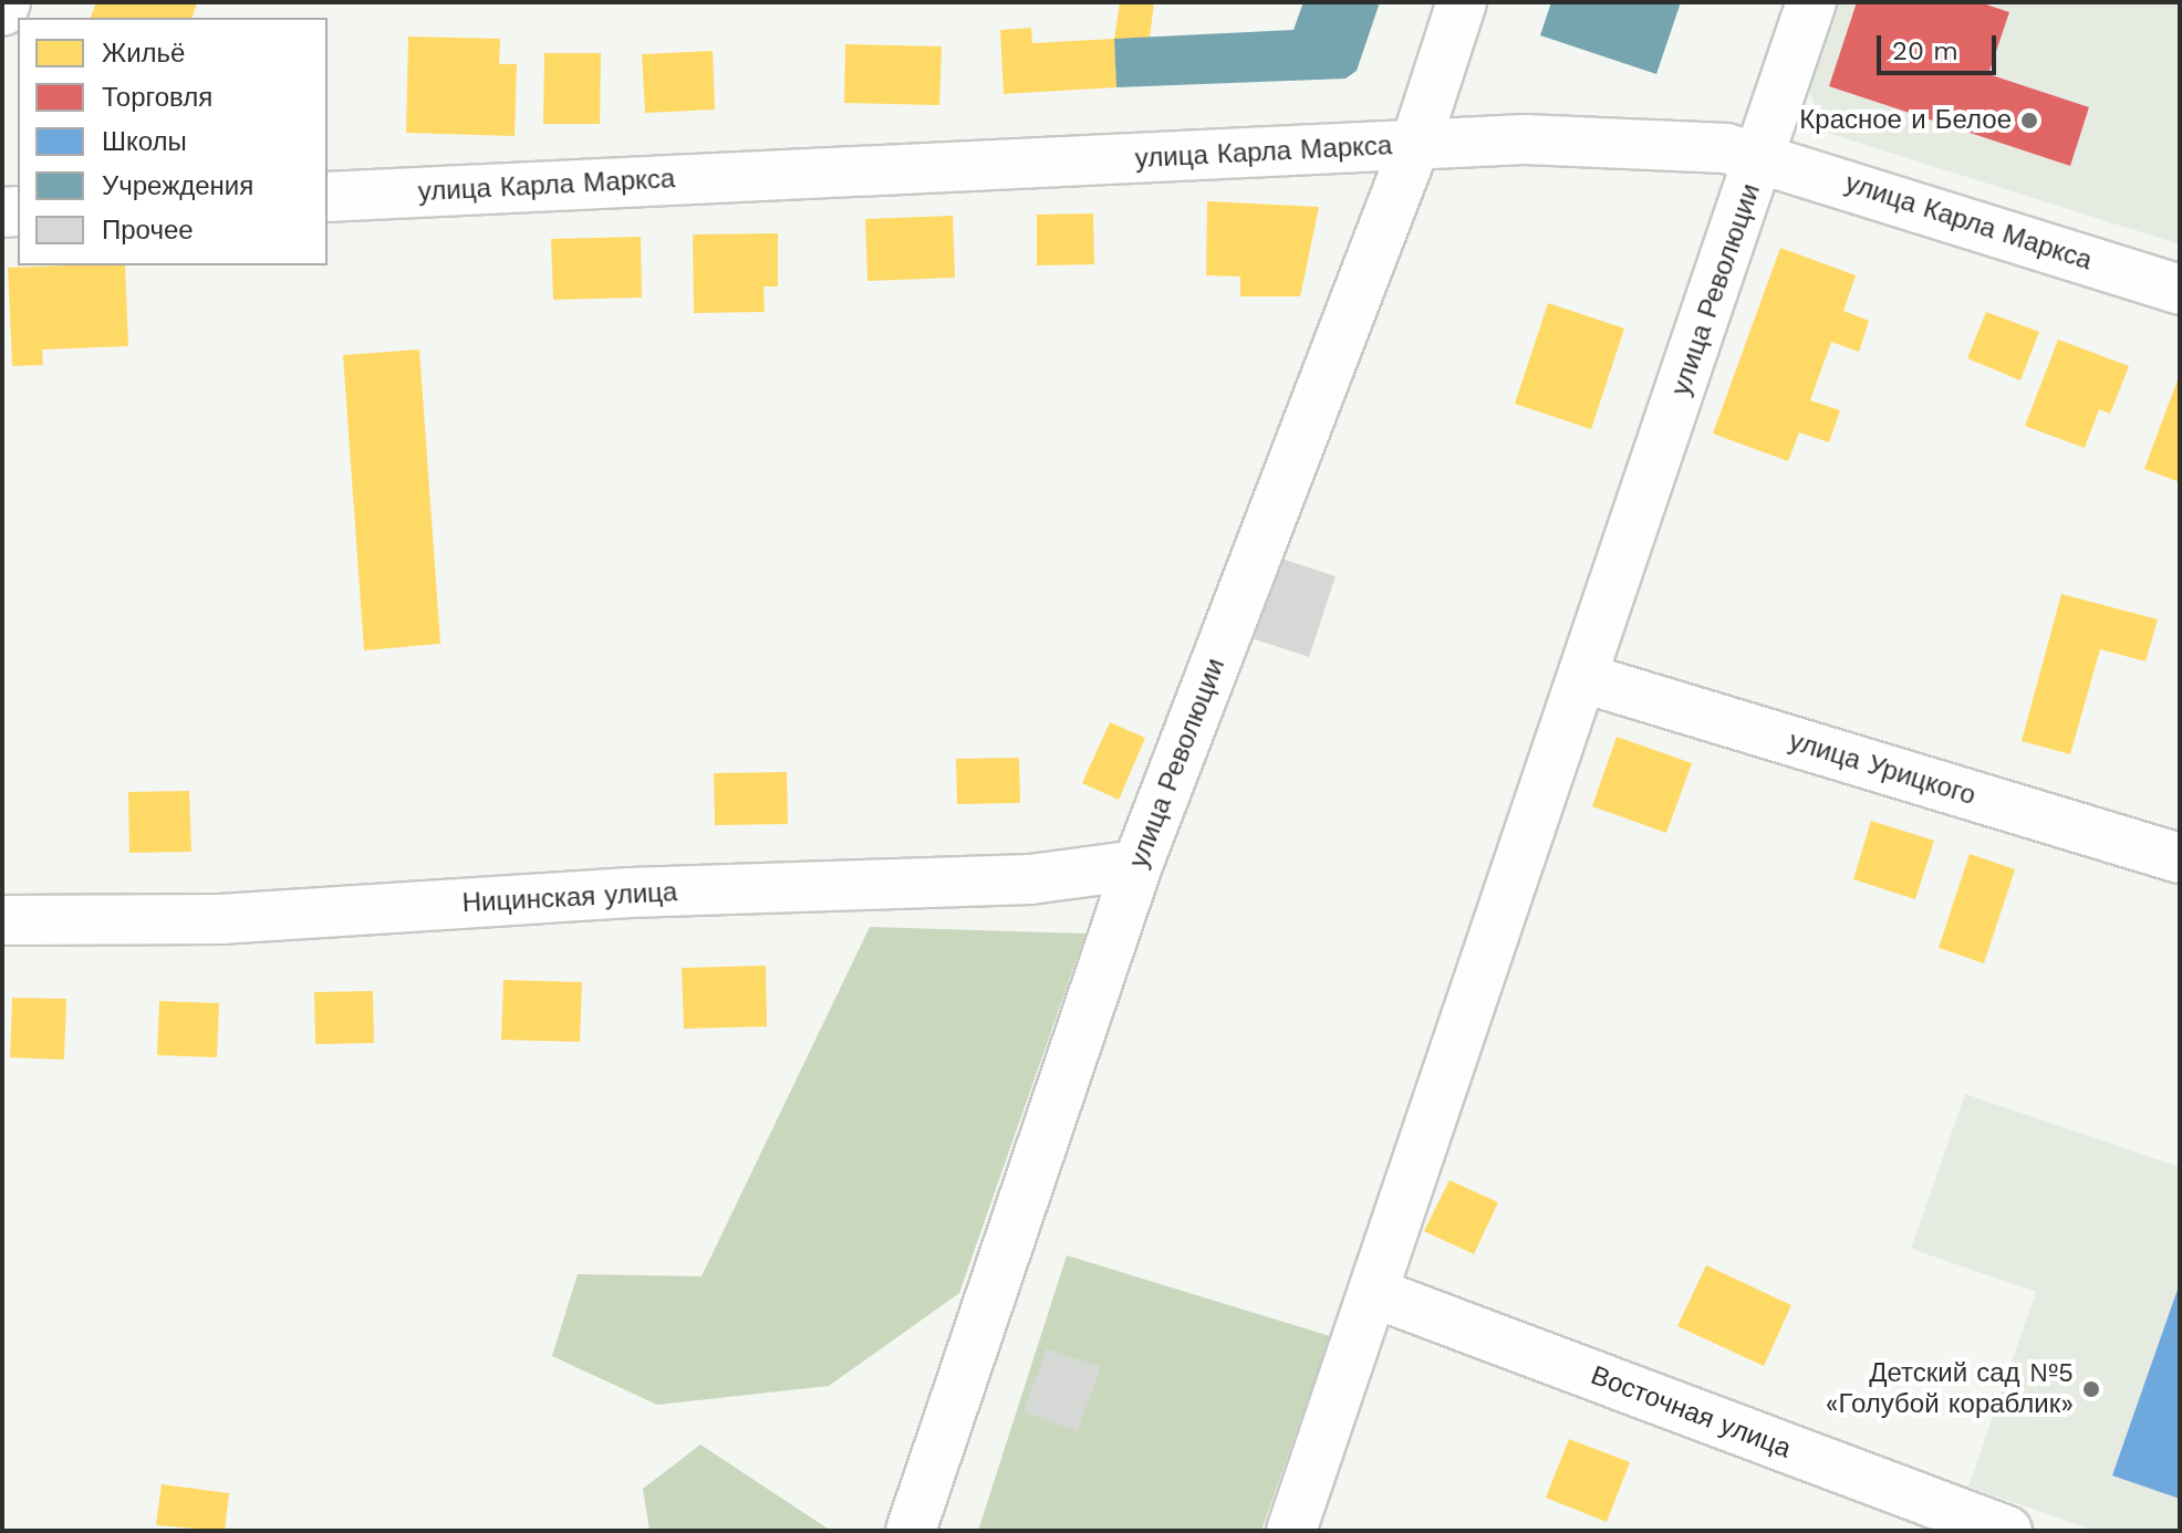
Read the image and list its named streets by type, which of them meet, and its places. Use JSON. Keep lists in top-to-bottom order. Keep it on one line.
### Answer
{"streets":{"street":["улица Карла Маркса","улица Революции","улица Урицкого","Ницинская улица","Восточная улица"]},"crossings":[["улица Карла Маркса","улица Революции"],["улица Революции","улица Урицкого"],["улица Революции","Ницинская улица"],["улица Революции","Восточная улица"]],"places":["Красное и Белое","Детский сад №5 «Голубой кораблик»"],"legend":["Жильё","Торговля","Школы","Учреждения","Прочее"],"scale_bar":"20 m"}
